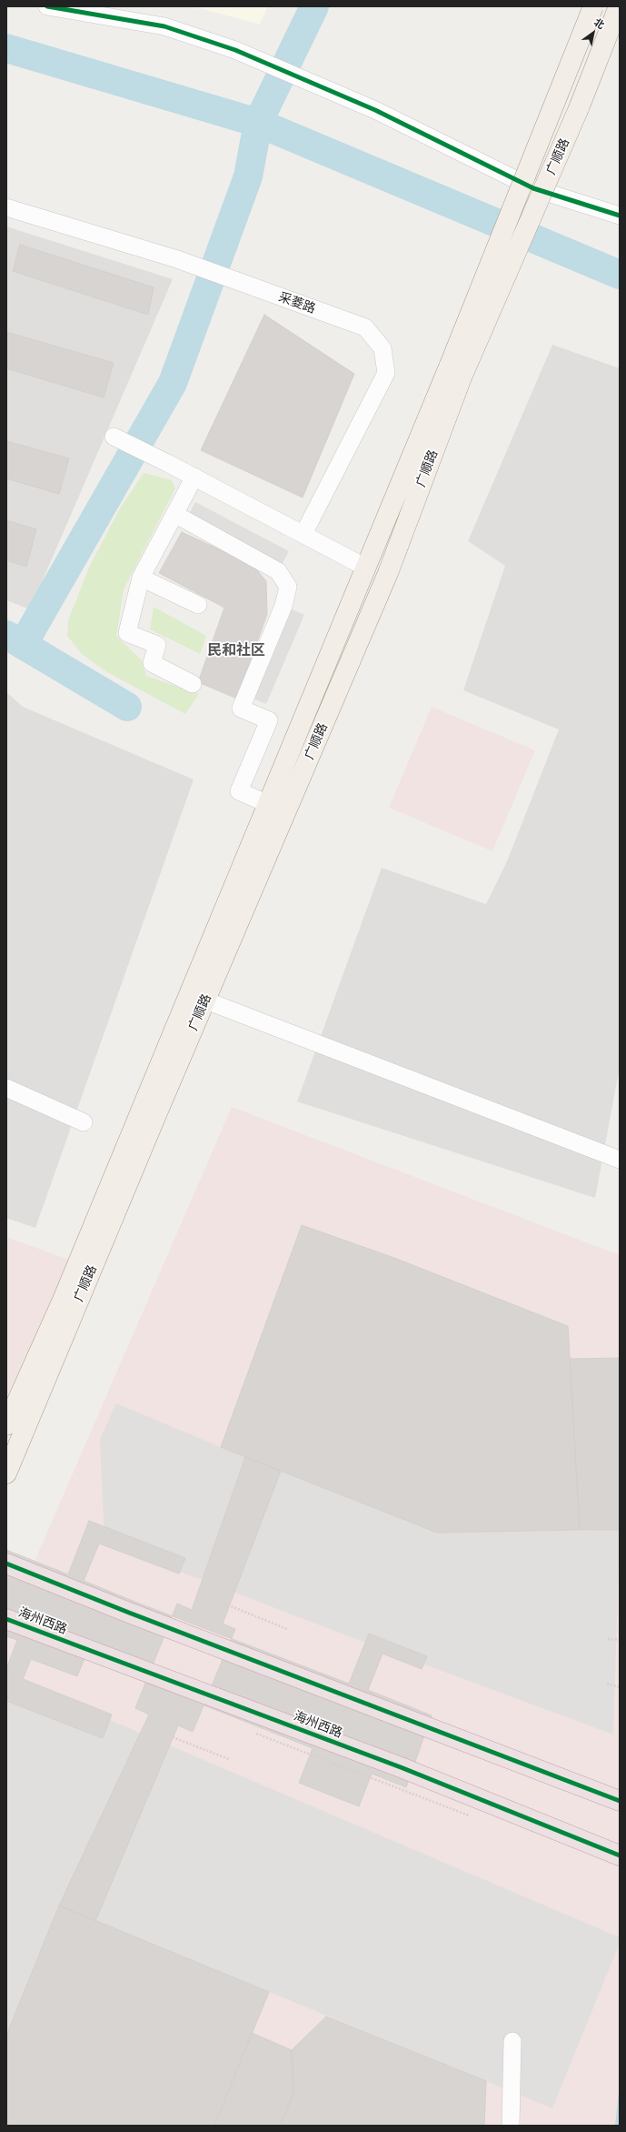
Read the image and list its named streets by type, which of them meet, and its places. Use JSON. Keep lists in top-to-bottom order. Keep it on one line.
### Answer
{"streets":{"highway":["海州西路"],"main road":["广顺路"],"street":["采菱路"]},"districts":["民和社区"],"north":"top right"}
